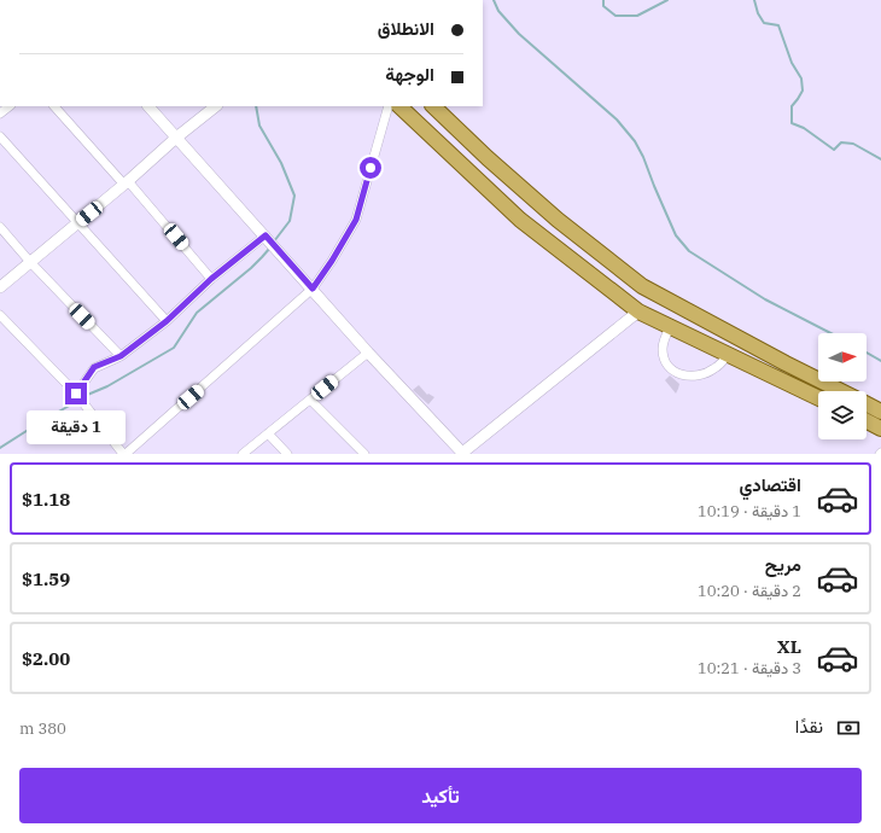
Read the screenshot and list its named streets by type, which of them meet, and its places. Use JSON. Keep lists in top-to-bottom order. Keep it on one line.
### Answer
{"north":"right","page":{"banner":["الانطلاق","الوجهة"],"bubble":"1 دقيقة","list":[{"name":"اقتصادي","note":"1 دقيقة · 10:19","value":"$1.18"},{"name":"مريح","note":"2 دقيقة · 10:20","value":"$1.59"},{"name":"XL","note":"3 دقيقة · 10:21","value":"$2.00"}],"pay":["نقدًا","380 m"],"buttons":"تأكيد"}}
